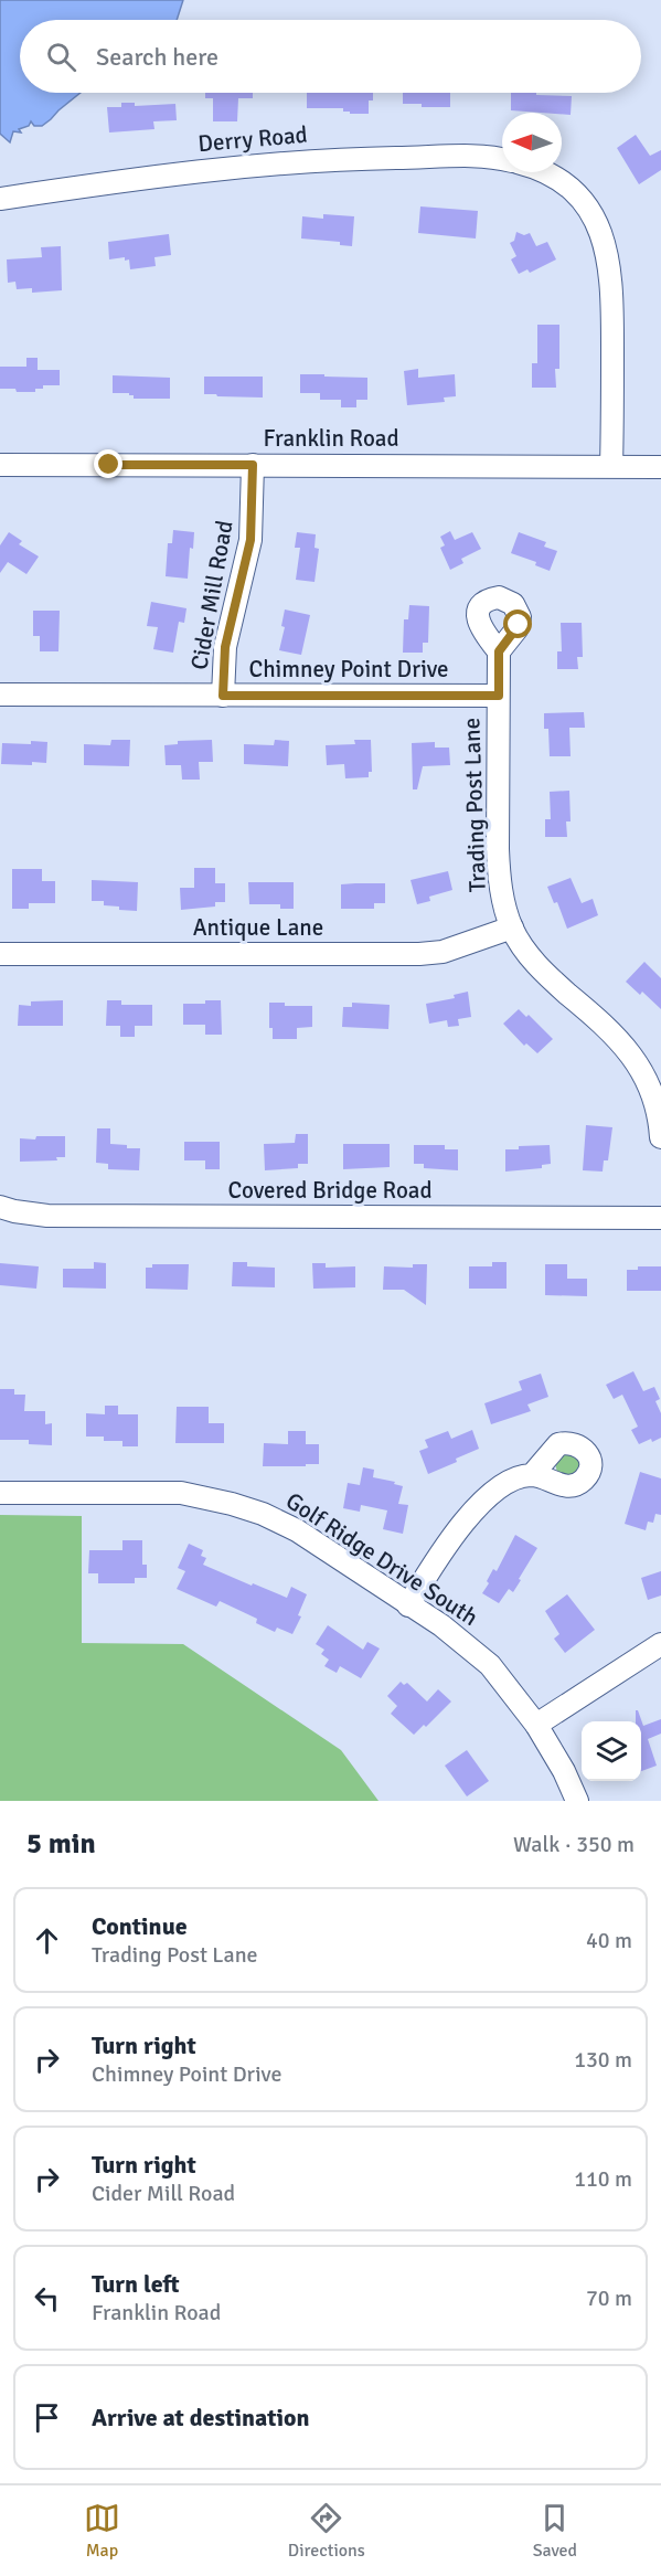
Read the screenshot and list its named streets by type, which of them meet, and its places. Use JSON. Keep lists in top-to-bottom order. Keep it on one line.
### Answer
{"streets":{"street":["Derry Road","Franklin Road","Cider Mill Road","Chimney Point Drive","Trading Post Lane","Antique Lane","Covered Bridge Road","Golf Ridge Drive South"]},"crossings":[["Franklin Road","Cider Mill Road"],["Cider Mill Road","Chimney Point Drive"],["Chimney Point Drive","Trading Post Lane"],["Trading Post Lane","Antique Lane"]],"north":"left","page":{"search":"Search here","heading":["5 min","Walk · 350 m"],"list":[["Continue","Trading Post Lane","40 m"],["Turn right","Chimney Point Drive","130 m"],["Turn right","Cider Mill Road","110 m"],["Turn left","Franklin Road","70 m"],"Arrive at destination"],"nav":["Map","Directions","Saved"]}}
